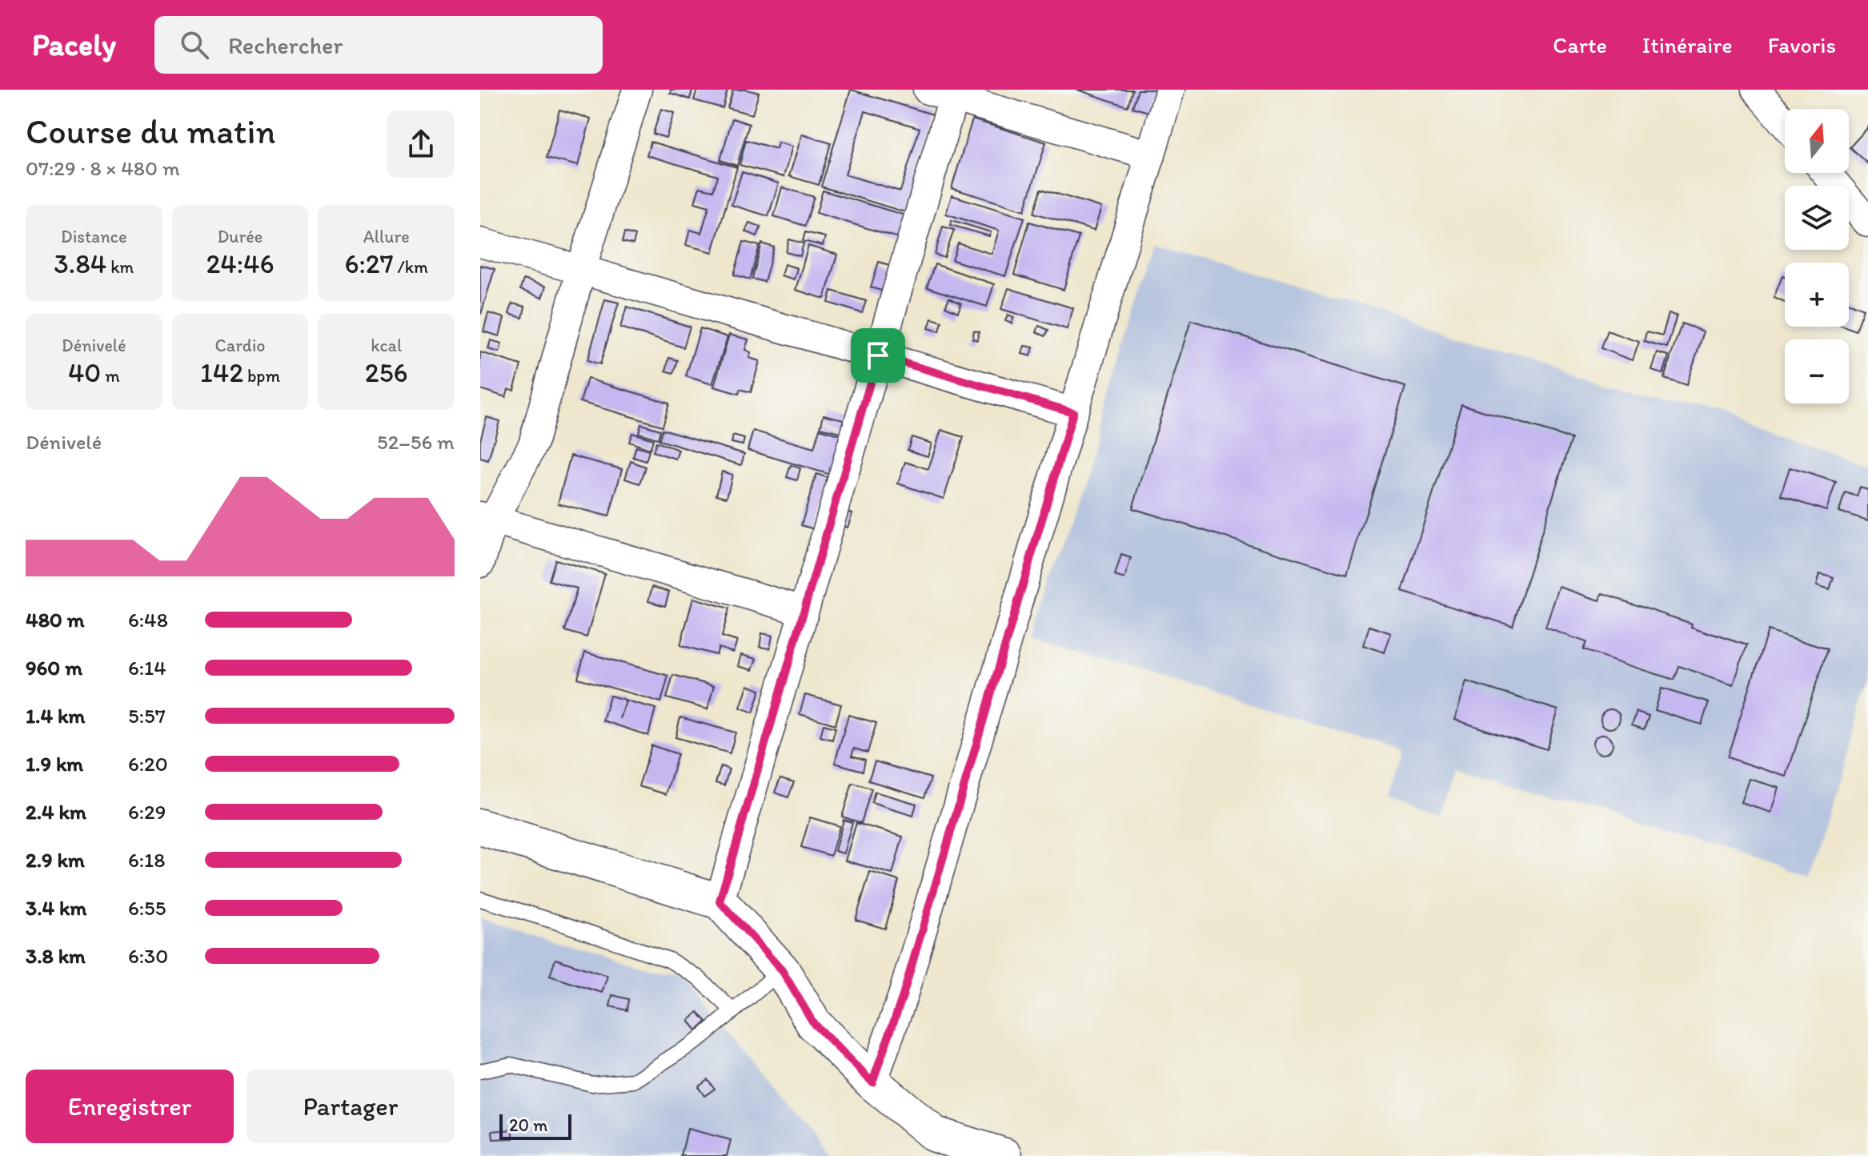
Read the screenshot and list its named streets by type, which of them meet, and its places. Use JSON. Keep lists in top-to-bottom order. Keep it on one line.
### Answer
{"scale_bar":"20 m","north":"top","page":{"header":"Pacely","search":"Rechercher","nav":["Carte","Itinéraire","Favoris"],"heading":["Course du matin","07:29 · 8 × 480 m"],"map_buttons":["+","−"],"stats":[["Distance","3.84 km"],["Durée","24:46"],["Allure","6:27 /km"],["Dénivelé","40 m"],["Cardio","142 bpm"],["kcal","256"]],"chart":["Dénivelé","52–56 m"],"list":[{"name":"480 m","note":"6:48"},{"name":"960 m","note":"6:14"},{"name":"1.4 km","note":"5:57"},{"name":"1.9 km","note":"6:20"},{"name":"2.4 km","note":"6:29"},{"name":"2.9 km","note":"6:18"},{"name":"3.4 km","note":"6:55"},{"name":"3.8 km","note":"6:30"}],"buttons":["Enregistrer","Partager"],"scale":"20 m"}}
